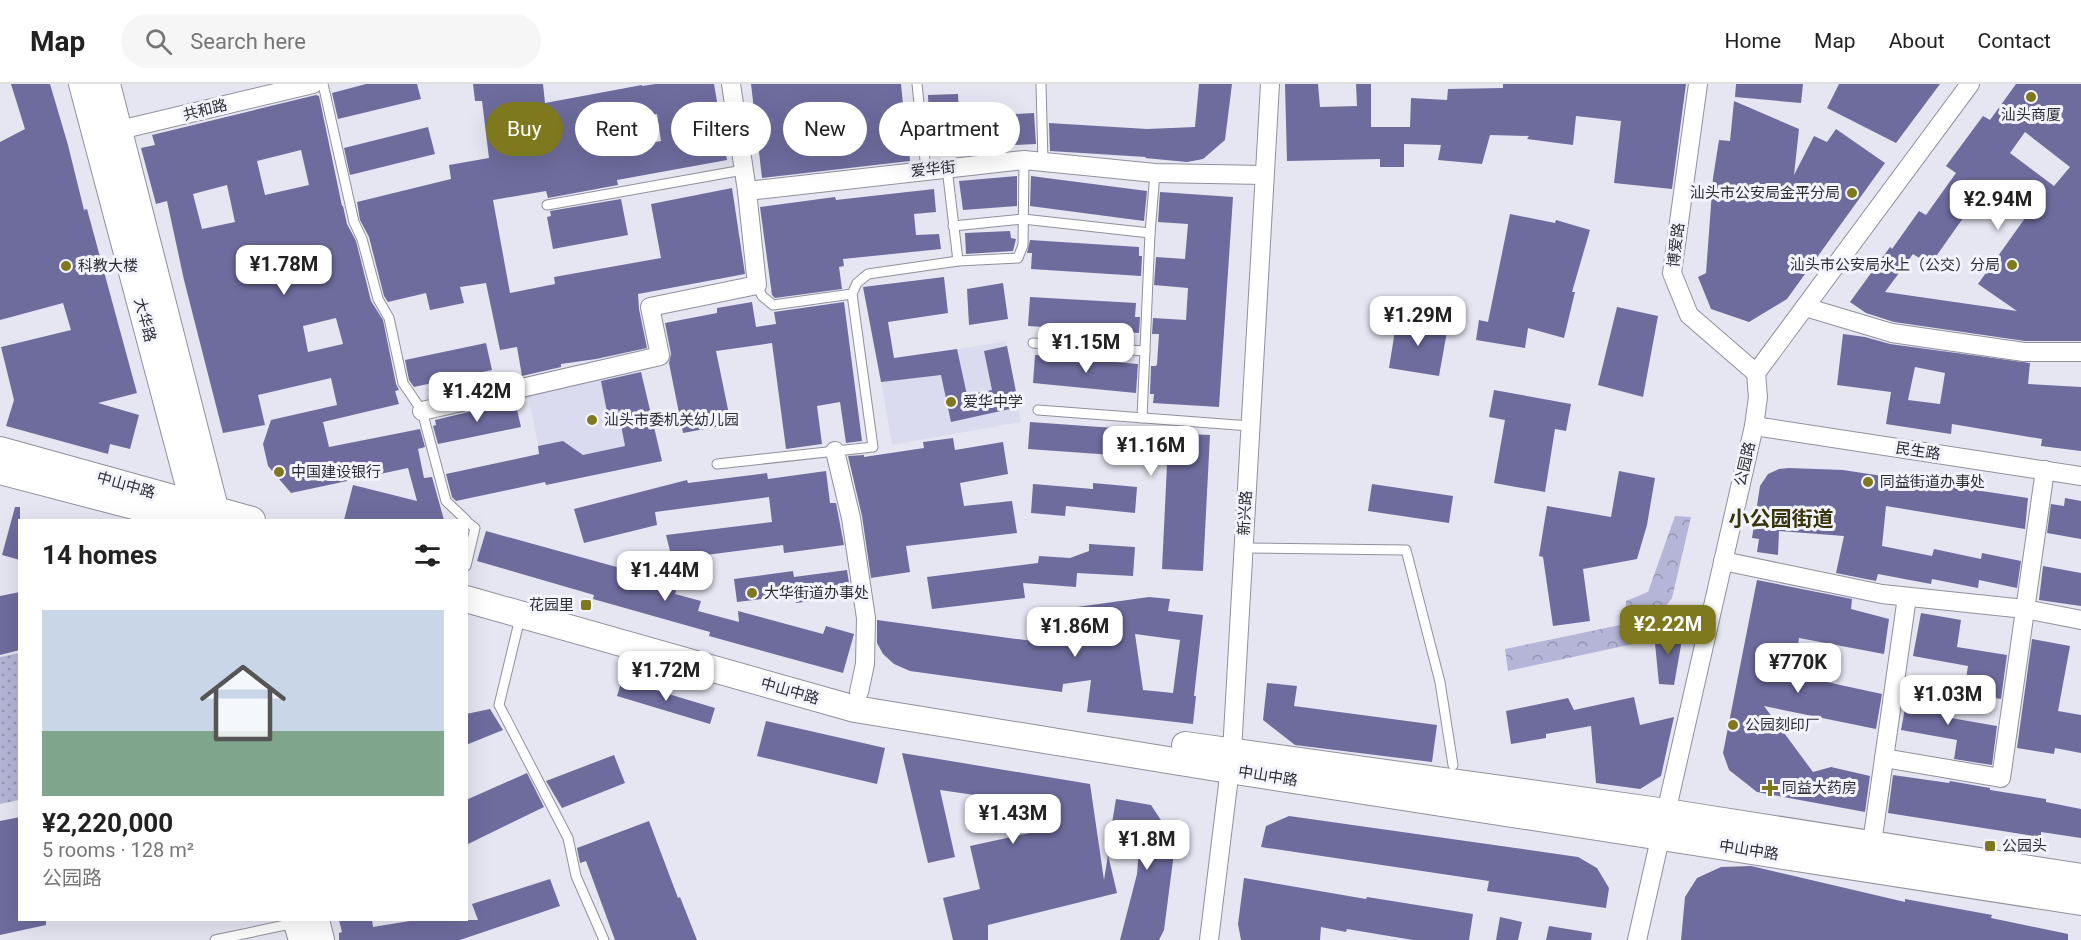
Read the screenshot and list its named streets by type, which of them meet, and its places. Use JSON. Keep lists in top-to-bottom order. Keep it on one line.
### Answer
{"streets":{"main road":["大华路","中山中路"],"street":["共和路","爱华街","博爱路","民生路","公园路","新兴路"]},"crossings":[["共和路","大华路"],["爱华街","新兴路"],["博爱路","公园路"],["大华路","中山中路"],["民生路","公园路"],["公园路","中山中路"],["中山中路","新兴路"]],"districts":["小公园街道"],"places":{"other":["汕头商厦","汕头市公安局金平分局","汕头市公安局水上（公交）分局","科教大楼","爱华中学","汕头市委机关幼儿园","中国建设银行","同益街道办事处","大华街道办事处","公园刻印厂"],"transit":["花园里","公园头"],"health":["同益大药房"]},"page":{"header":"Map","search":"Search here","nav":["Home","Map","About","Contact"],"chip":["Buy","Rent","Filters","New","Apartment"],"price":["¥2.94M","¥1.78M","¥1.29M","¥1.15M","¥1.42M","¥1.16M","¥1.44M","¥2.22M","¥1.86M","¥770K","¥1.72M","¥1.03M","¥1.43M","¥1.8M"],"heading":"14 homes","list":[{"name":"¥2,220,000","note":"5 rooms · 128 m² · 公园路"}]}}
